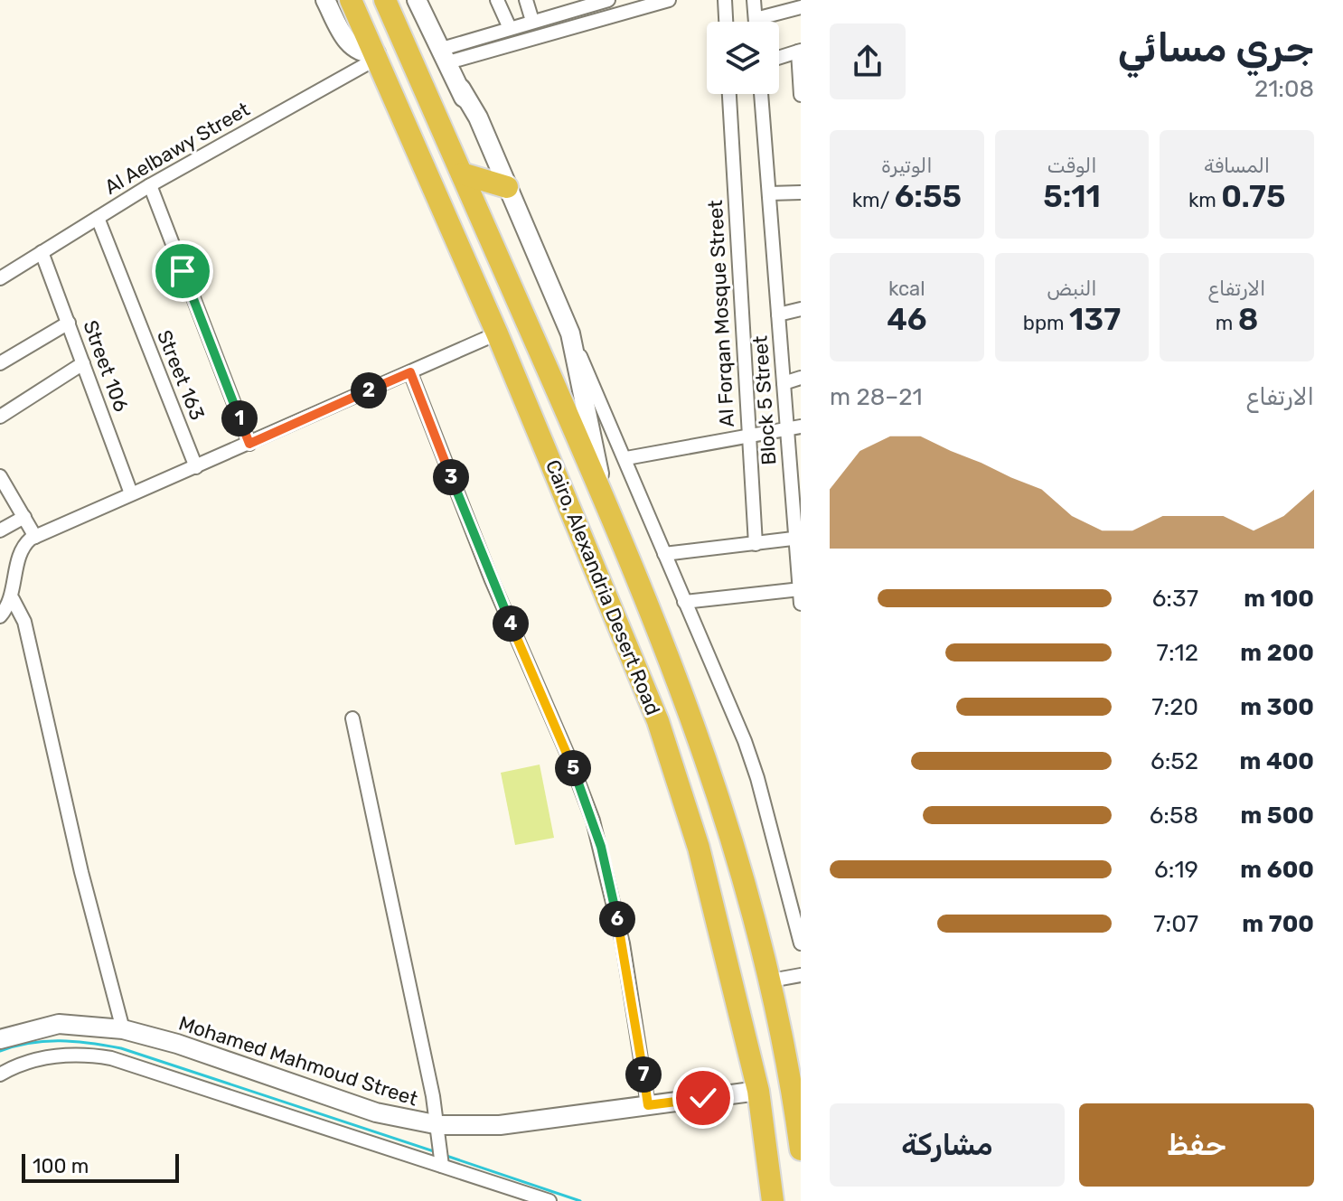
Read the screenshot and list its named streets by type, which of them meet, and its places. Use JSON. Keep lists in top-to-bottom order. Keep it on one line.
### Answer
{"streets":{"highway":["Cairo, Alexandria Desert Road"],"street":["Al Aelbawy Street","Al Forqan Mosque Street","Street 106","Street 163","Block 5 Street","Mohamed Mahmoud Street"]},"crossings":[["Al Aelbawy Street","Street 106"],["Al Aelbawy Street","Street 163"],["Al Aelbawy Street","Cairo, Alexandria Desert Road"],["Cairo, Alexandria Desert Road","Mohamed Mahmoud Street"]],"scale_bar":"100 m","page":{"heading":["جري مسائي","21:08"],"stats":[["المسافة","0.75 km"],["الوقت","5:11"],["الوتيرة","6:55 /km"],["الارتفاع","8 m"],["النبض","137 bpm"],["kcal","46"]],"chart":["الارتفاع","21–28 m"],"pins":["2","1","3","4","5","6","7"],"list":[{"name":"100 m","note":"6:37"},{"name":"200 m","note":"7:12"},{"name":"300 m","note":"7:20"},{"name":"400 m","note":"6:52"},{"name":"500 m","note":"6:58"},{"name":"600 m","note":"6:19"},{"name":"700 m","note":"7:07"}],"buttons":["حفظ","مشاركة"],"scale":"100 m"}}
